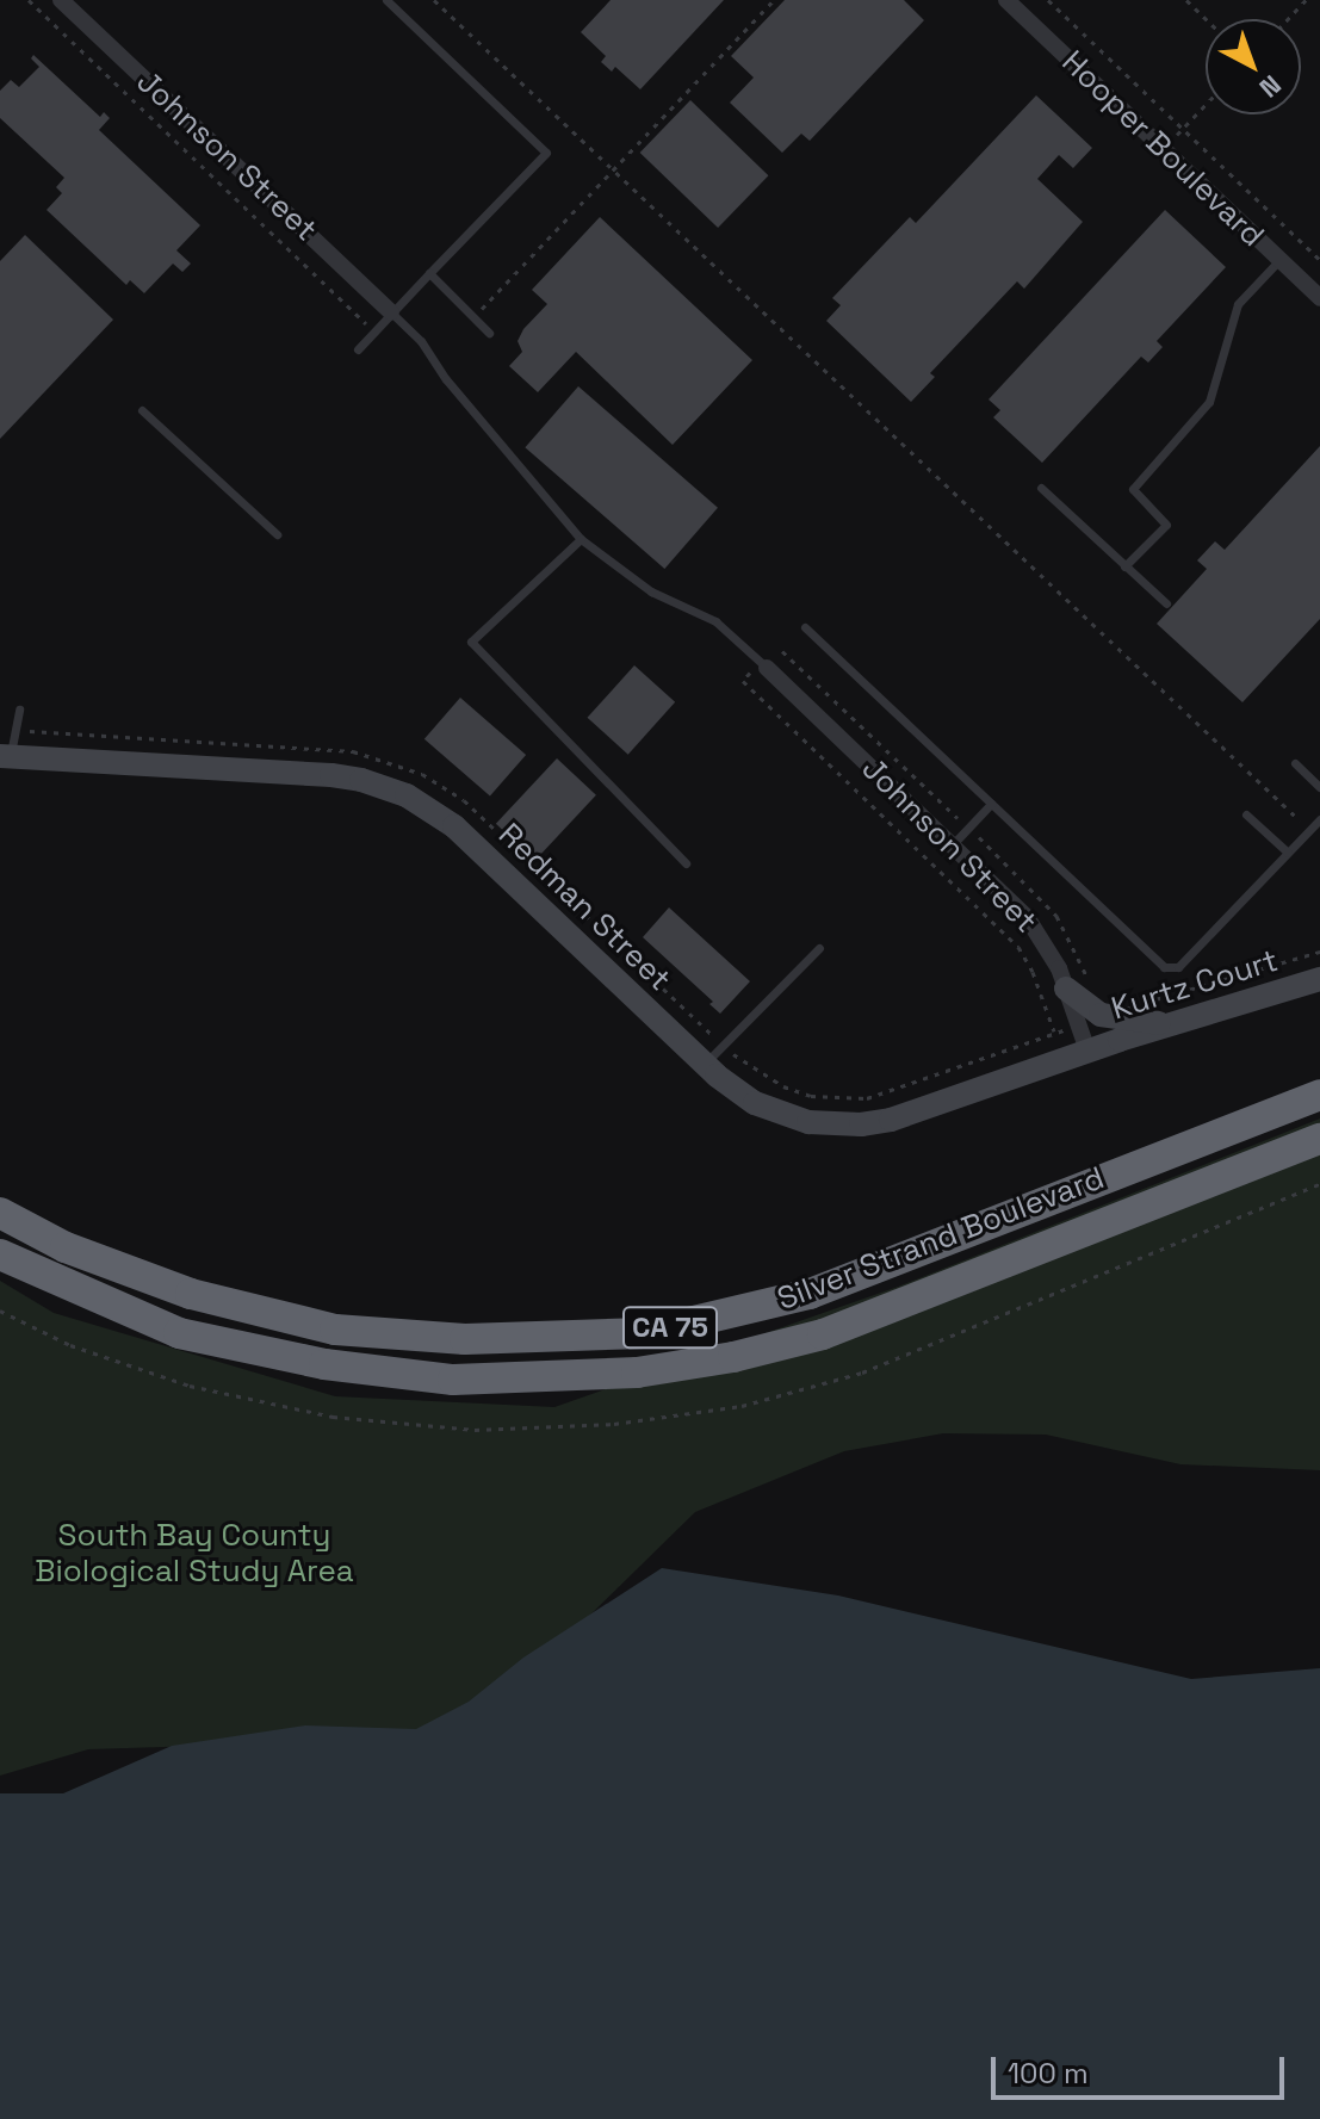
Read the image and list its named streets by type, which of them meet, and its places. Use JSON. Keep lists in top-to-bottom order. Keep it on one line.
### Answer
{"streets":{"highway":["Silver Strand Boulevard","CA 75"],"street":["Hooper Boulevard","Johnson Street","Redman Street","Kurtz Court"]},"crossings":[["Johnson Street","Redman Street"],["Johnson Street","Kurtz Court"],["Redman Street","Kurtz Court"]],"parks":["South Bay County Biological Study Area"],"scale_bar":"100 m","north":"bottom right"}
